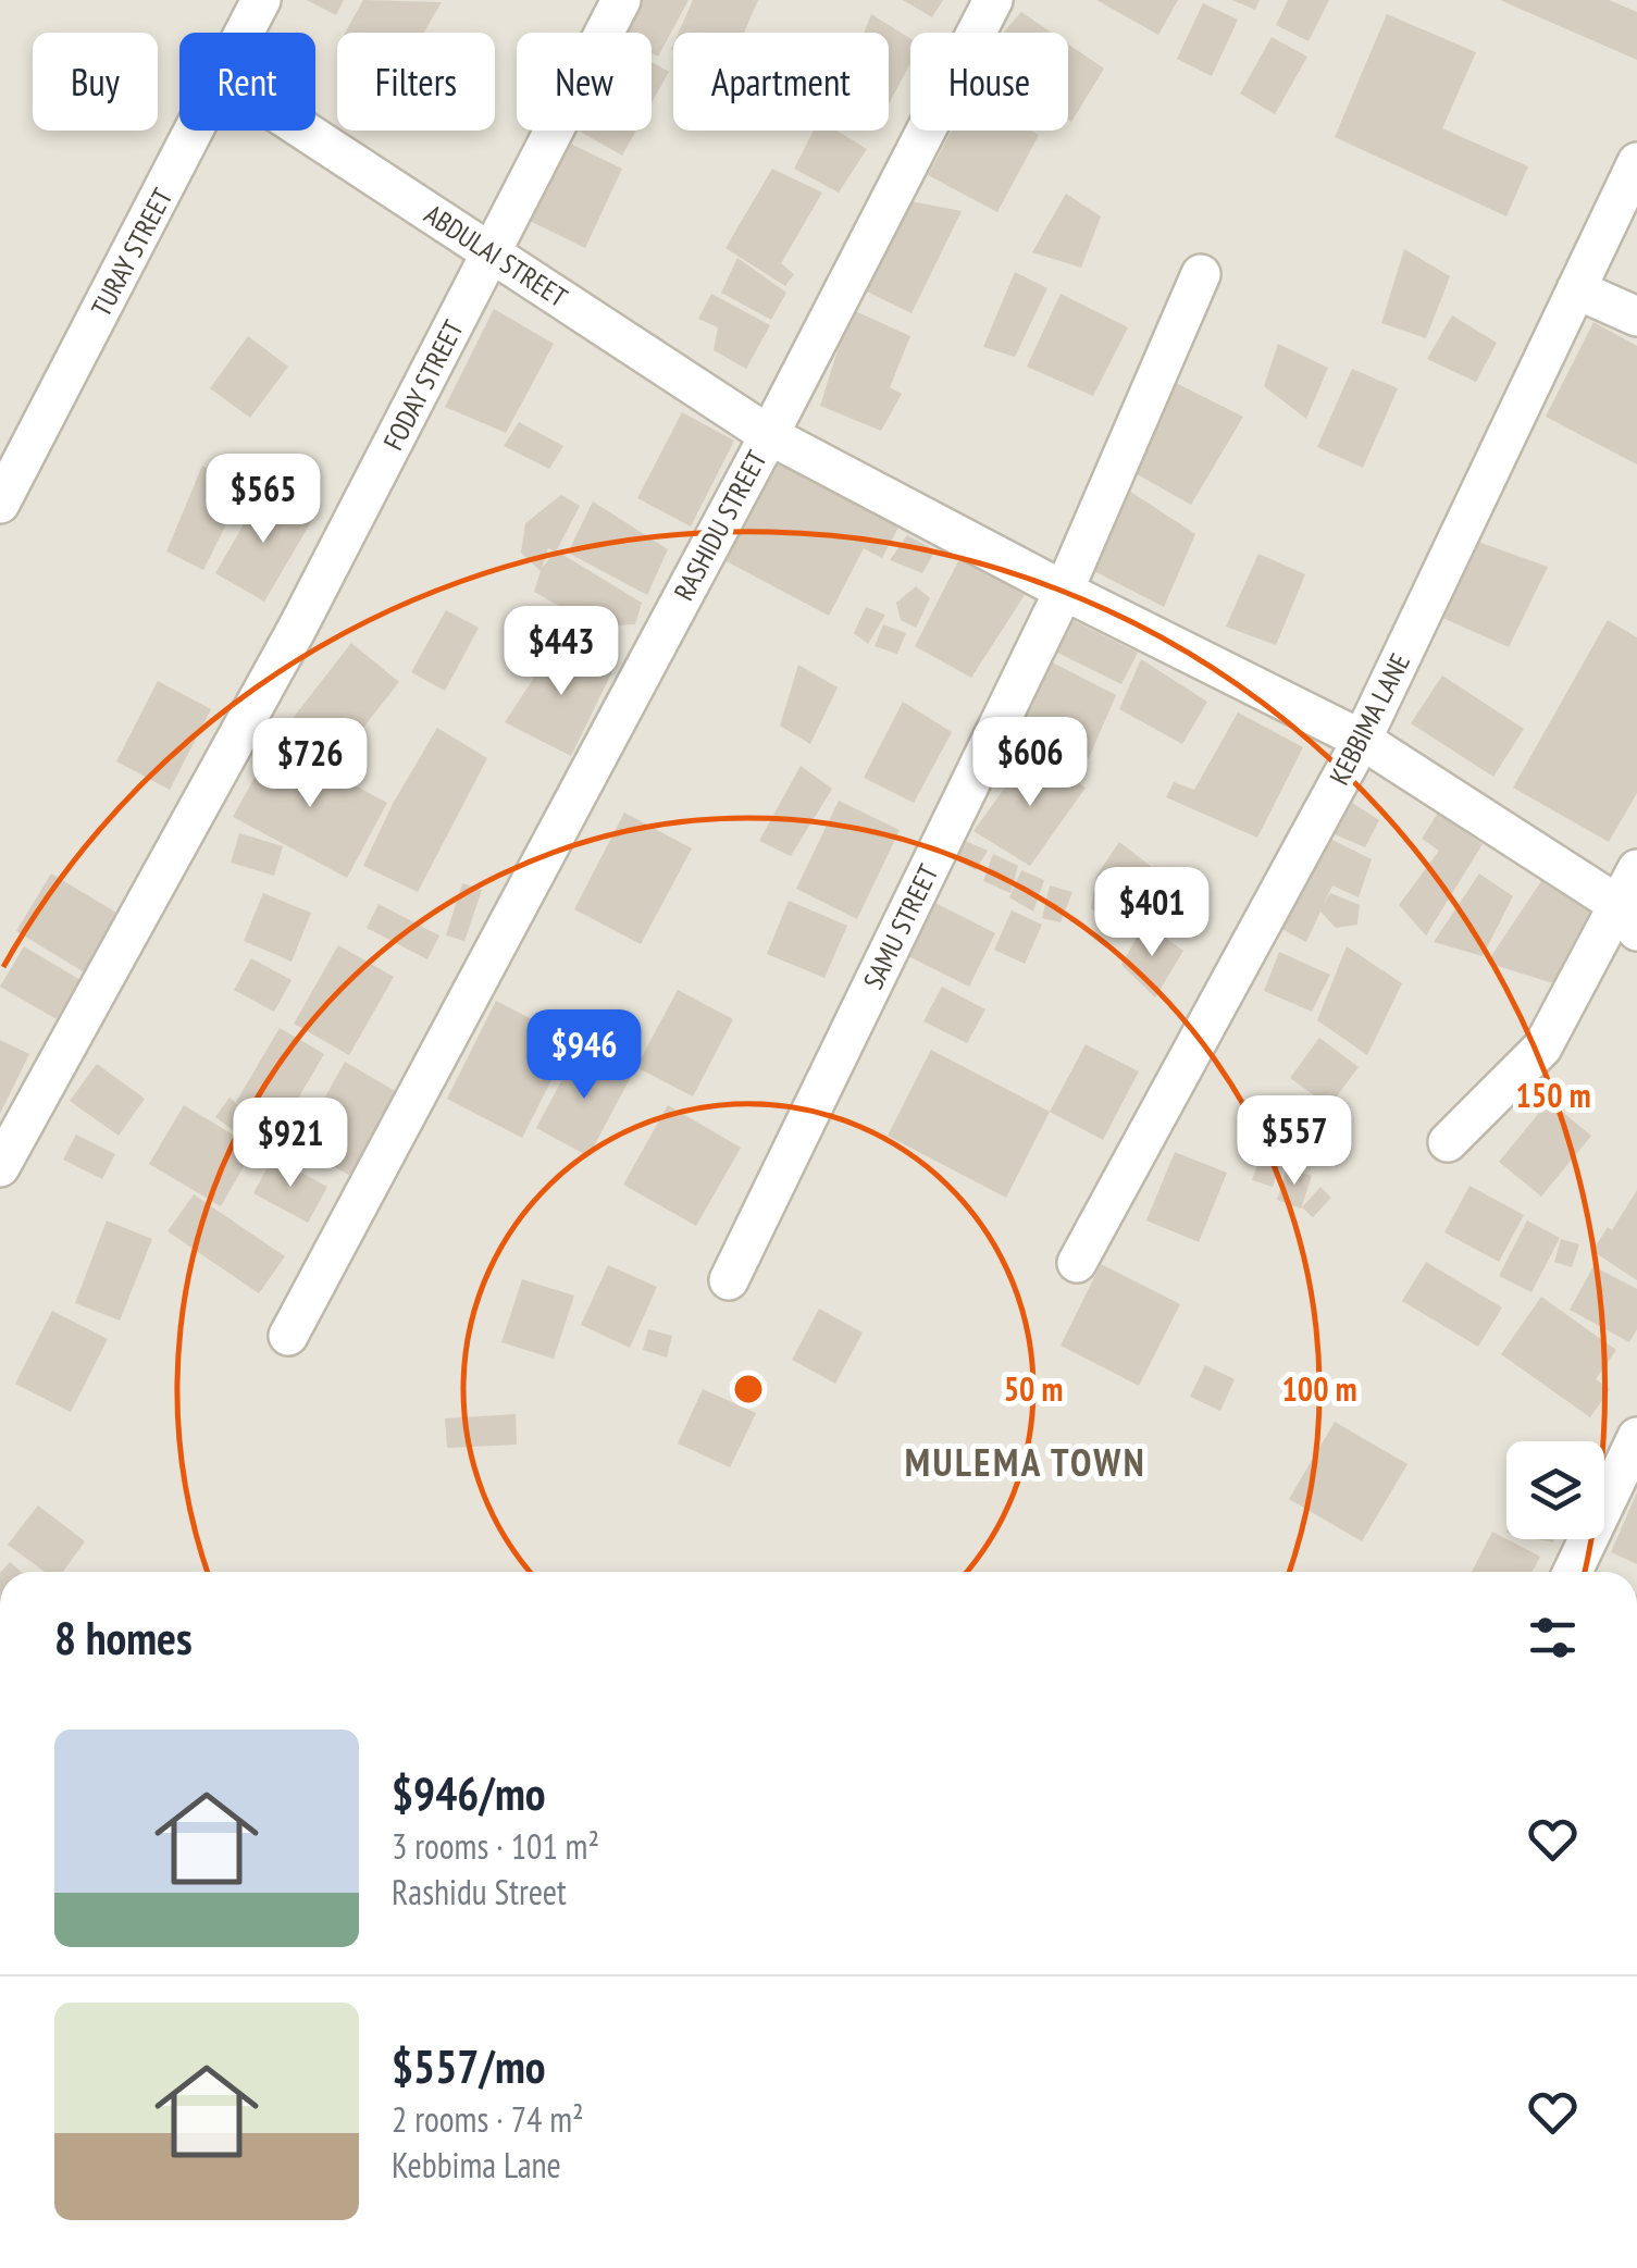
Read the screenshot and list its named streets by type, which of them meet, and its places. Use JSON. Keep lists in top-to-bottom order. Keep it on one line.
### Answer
{"streets":{"street":["TURAY STREET","ABDULAI STREET","FODAY STREET","RASHIDU STREET","KEBBIMA LANE","SAMU STREET"]},"crossings":[["ABDULAI STREET","FODAY STREET"],["ABDULAI STREET","RASHIDU STREET"],["ABDULAI STREET","KEBBIMA LANE"],["ABDULAI STREET","SAMU STREET"]],"districts":["MULEMA TOWN"],"page":{"chip":["Buy","Rent","Filters","New","Apartment","House"],"price":["$565","$443","$606","$726","$401","$946","$557","$921"],"heading":"8 homes","list":[{"name":"$946/mo","note":"3 rooms · 101 m² · Rashidu Street"},{"name":"$557/mo","note":"2 rooms · 74 m² · Kebbima Lane"}]},"rings":["150 m","50 m","100 m"]}
